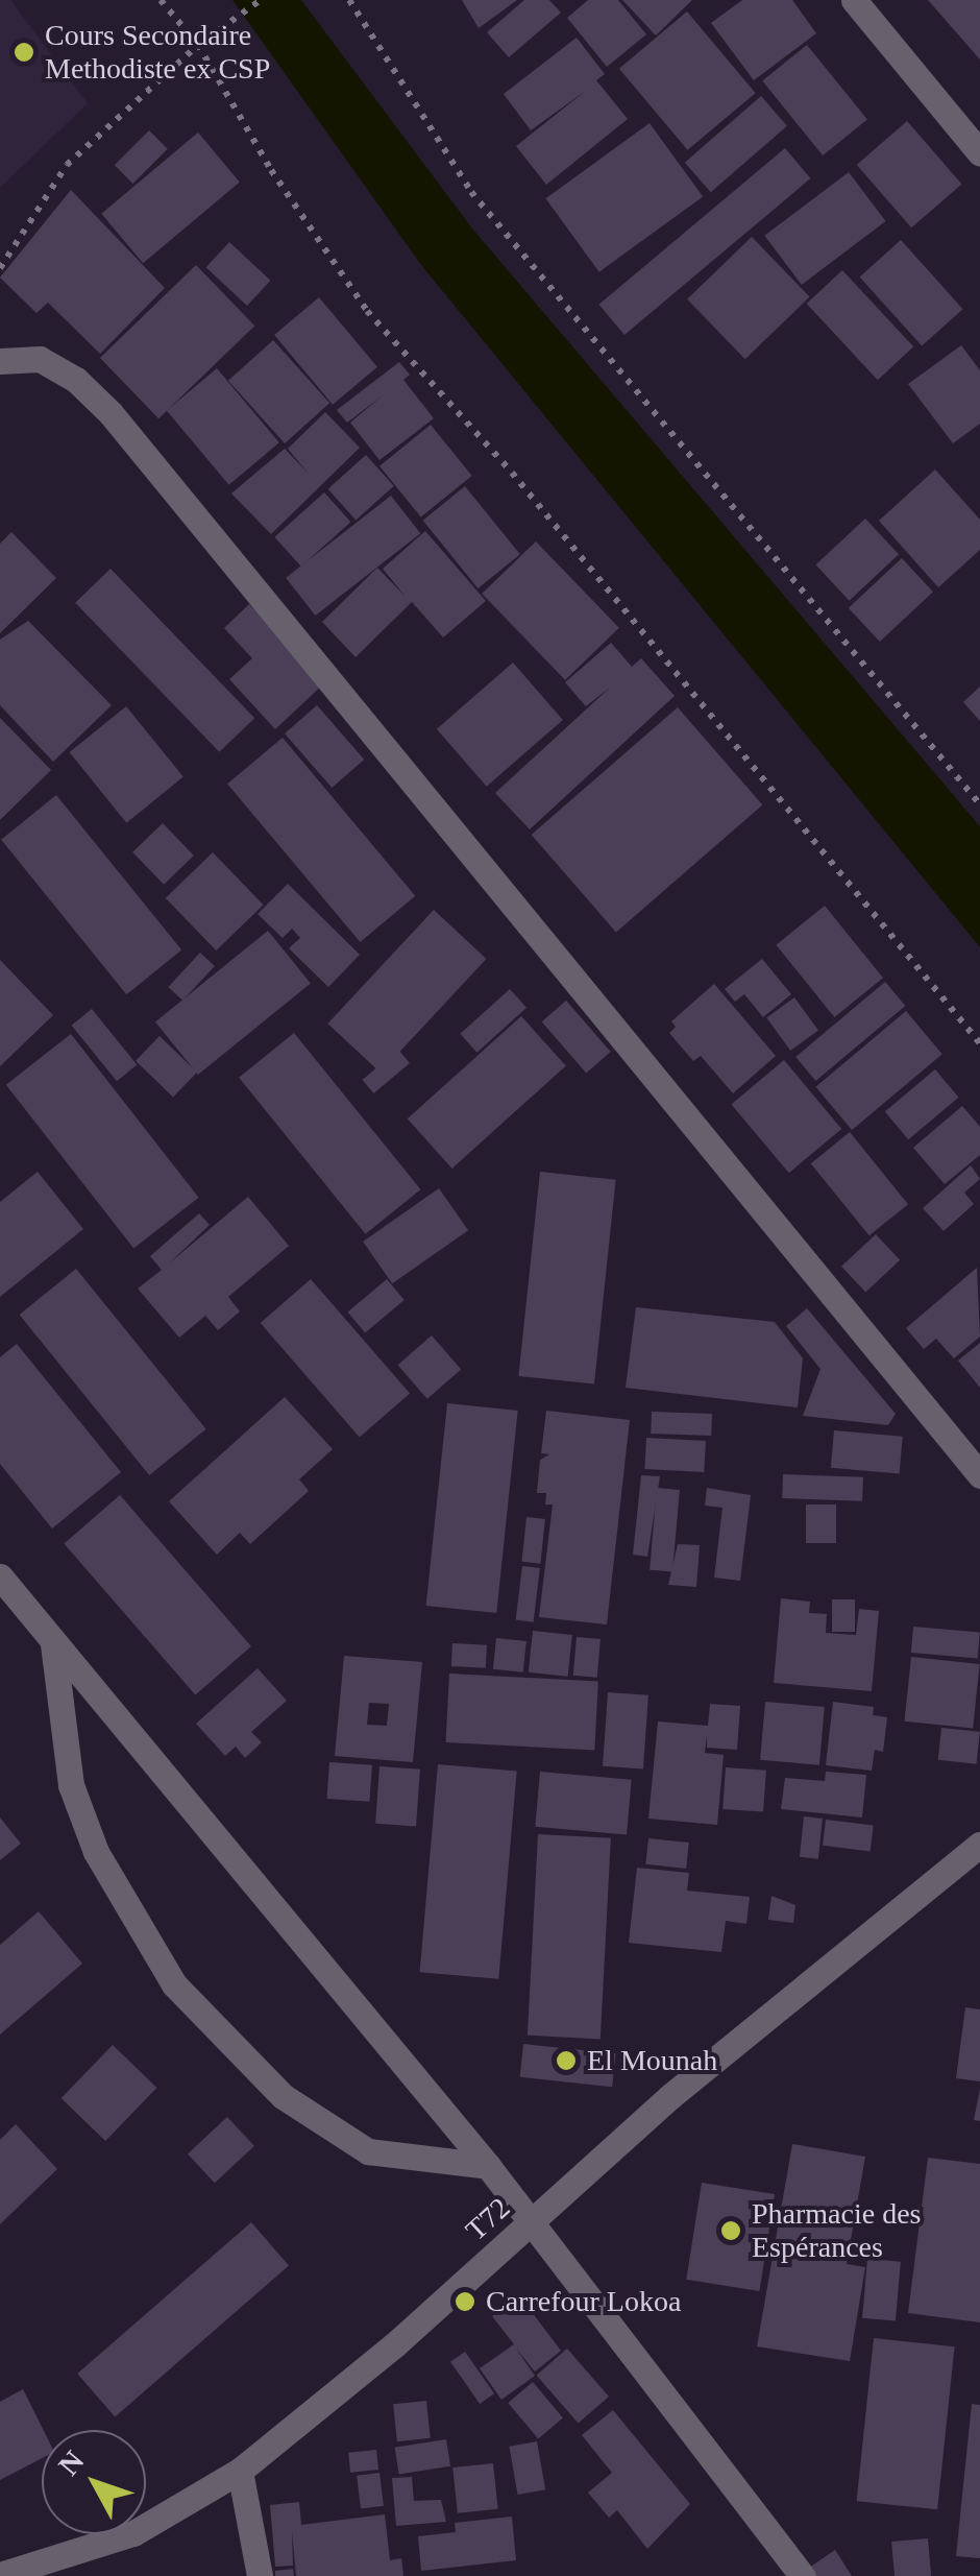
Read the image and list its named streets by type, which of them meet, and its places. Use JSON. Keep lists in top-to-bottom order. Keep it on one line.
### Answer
{"streets":{"street":["T72"]},"places":["Cours Secondaire Methodiste ex CSP","El Mounah","Pharmacie des Espérances","Carrefour Lokoa"],"north":"top left"}
